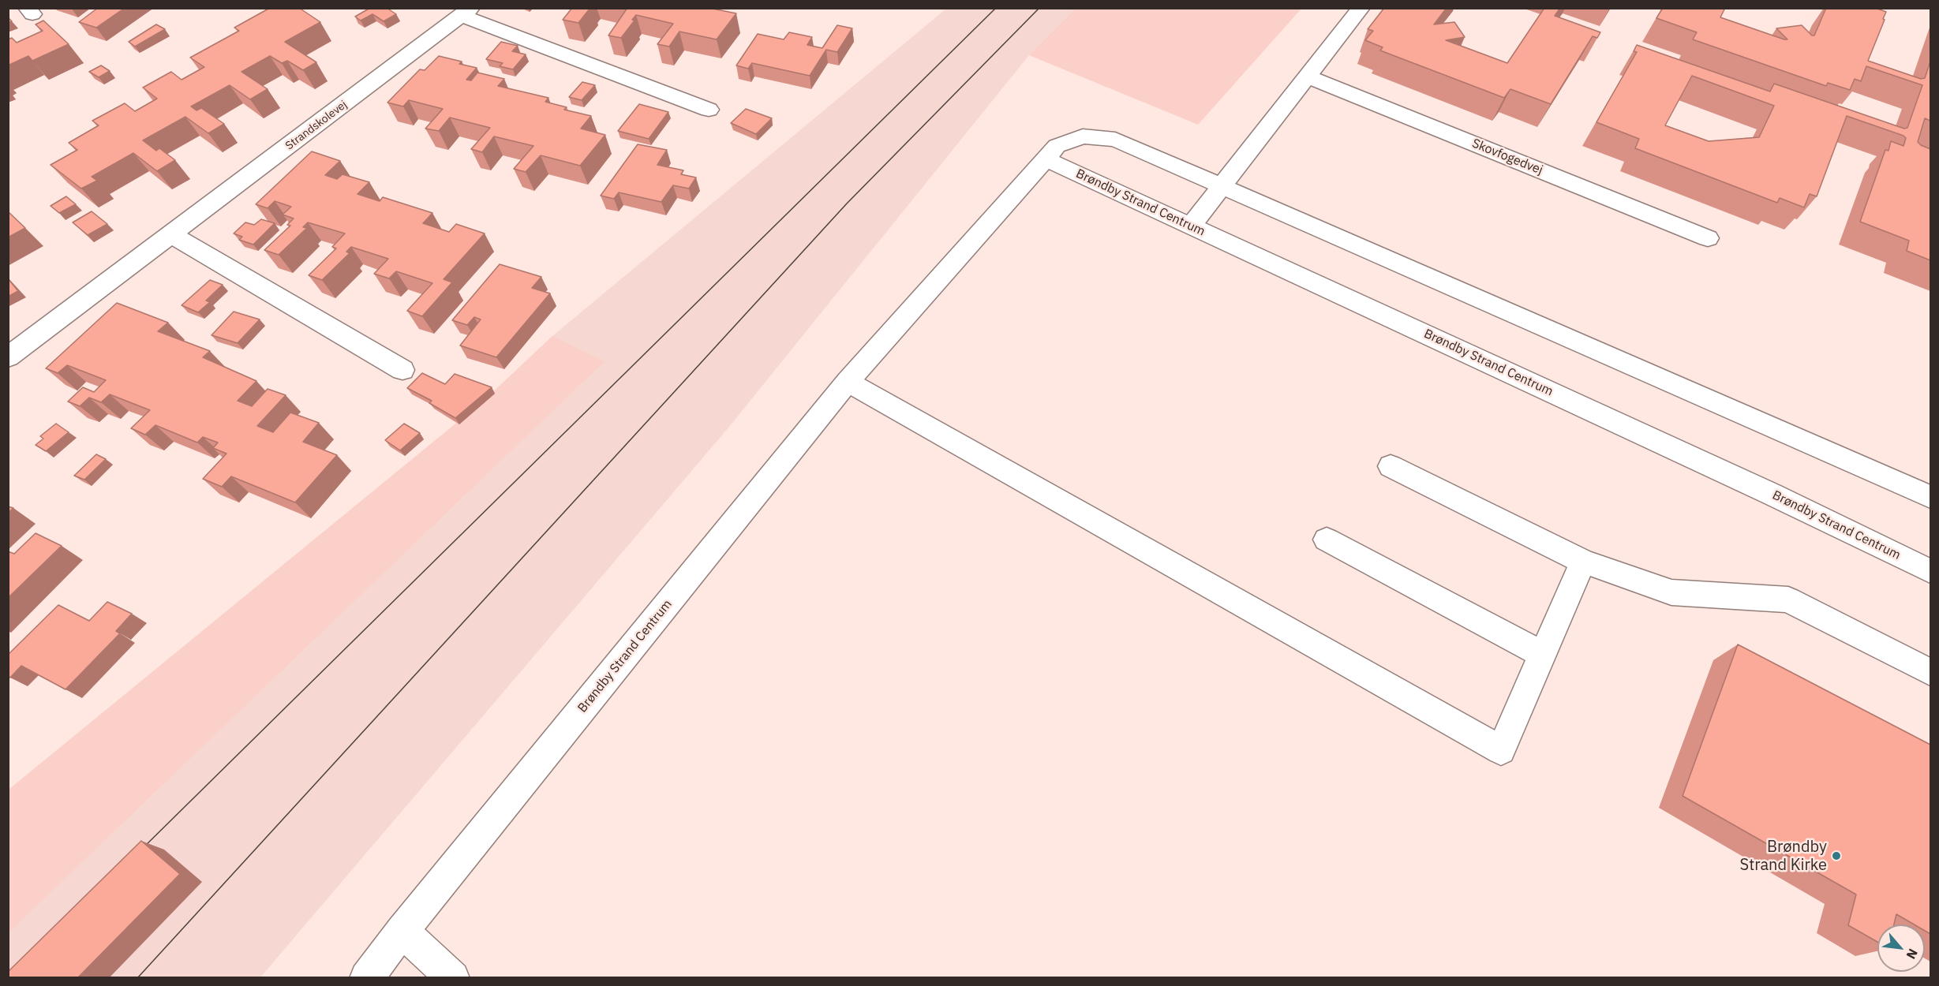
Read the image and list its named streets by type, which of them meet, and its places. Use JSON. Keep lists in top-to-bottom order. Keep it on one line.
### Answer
{"streets":{"street":["Strandskolevej","Skovfogedvej","Brøndby Strand Centrum"]},"places":["Brøndby Strand Kirke"],"north":"bottom right"}
